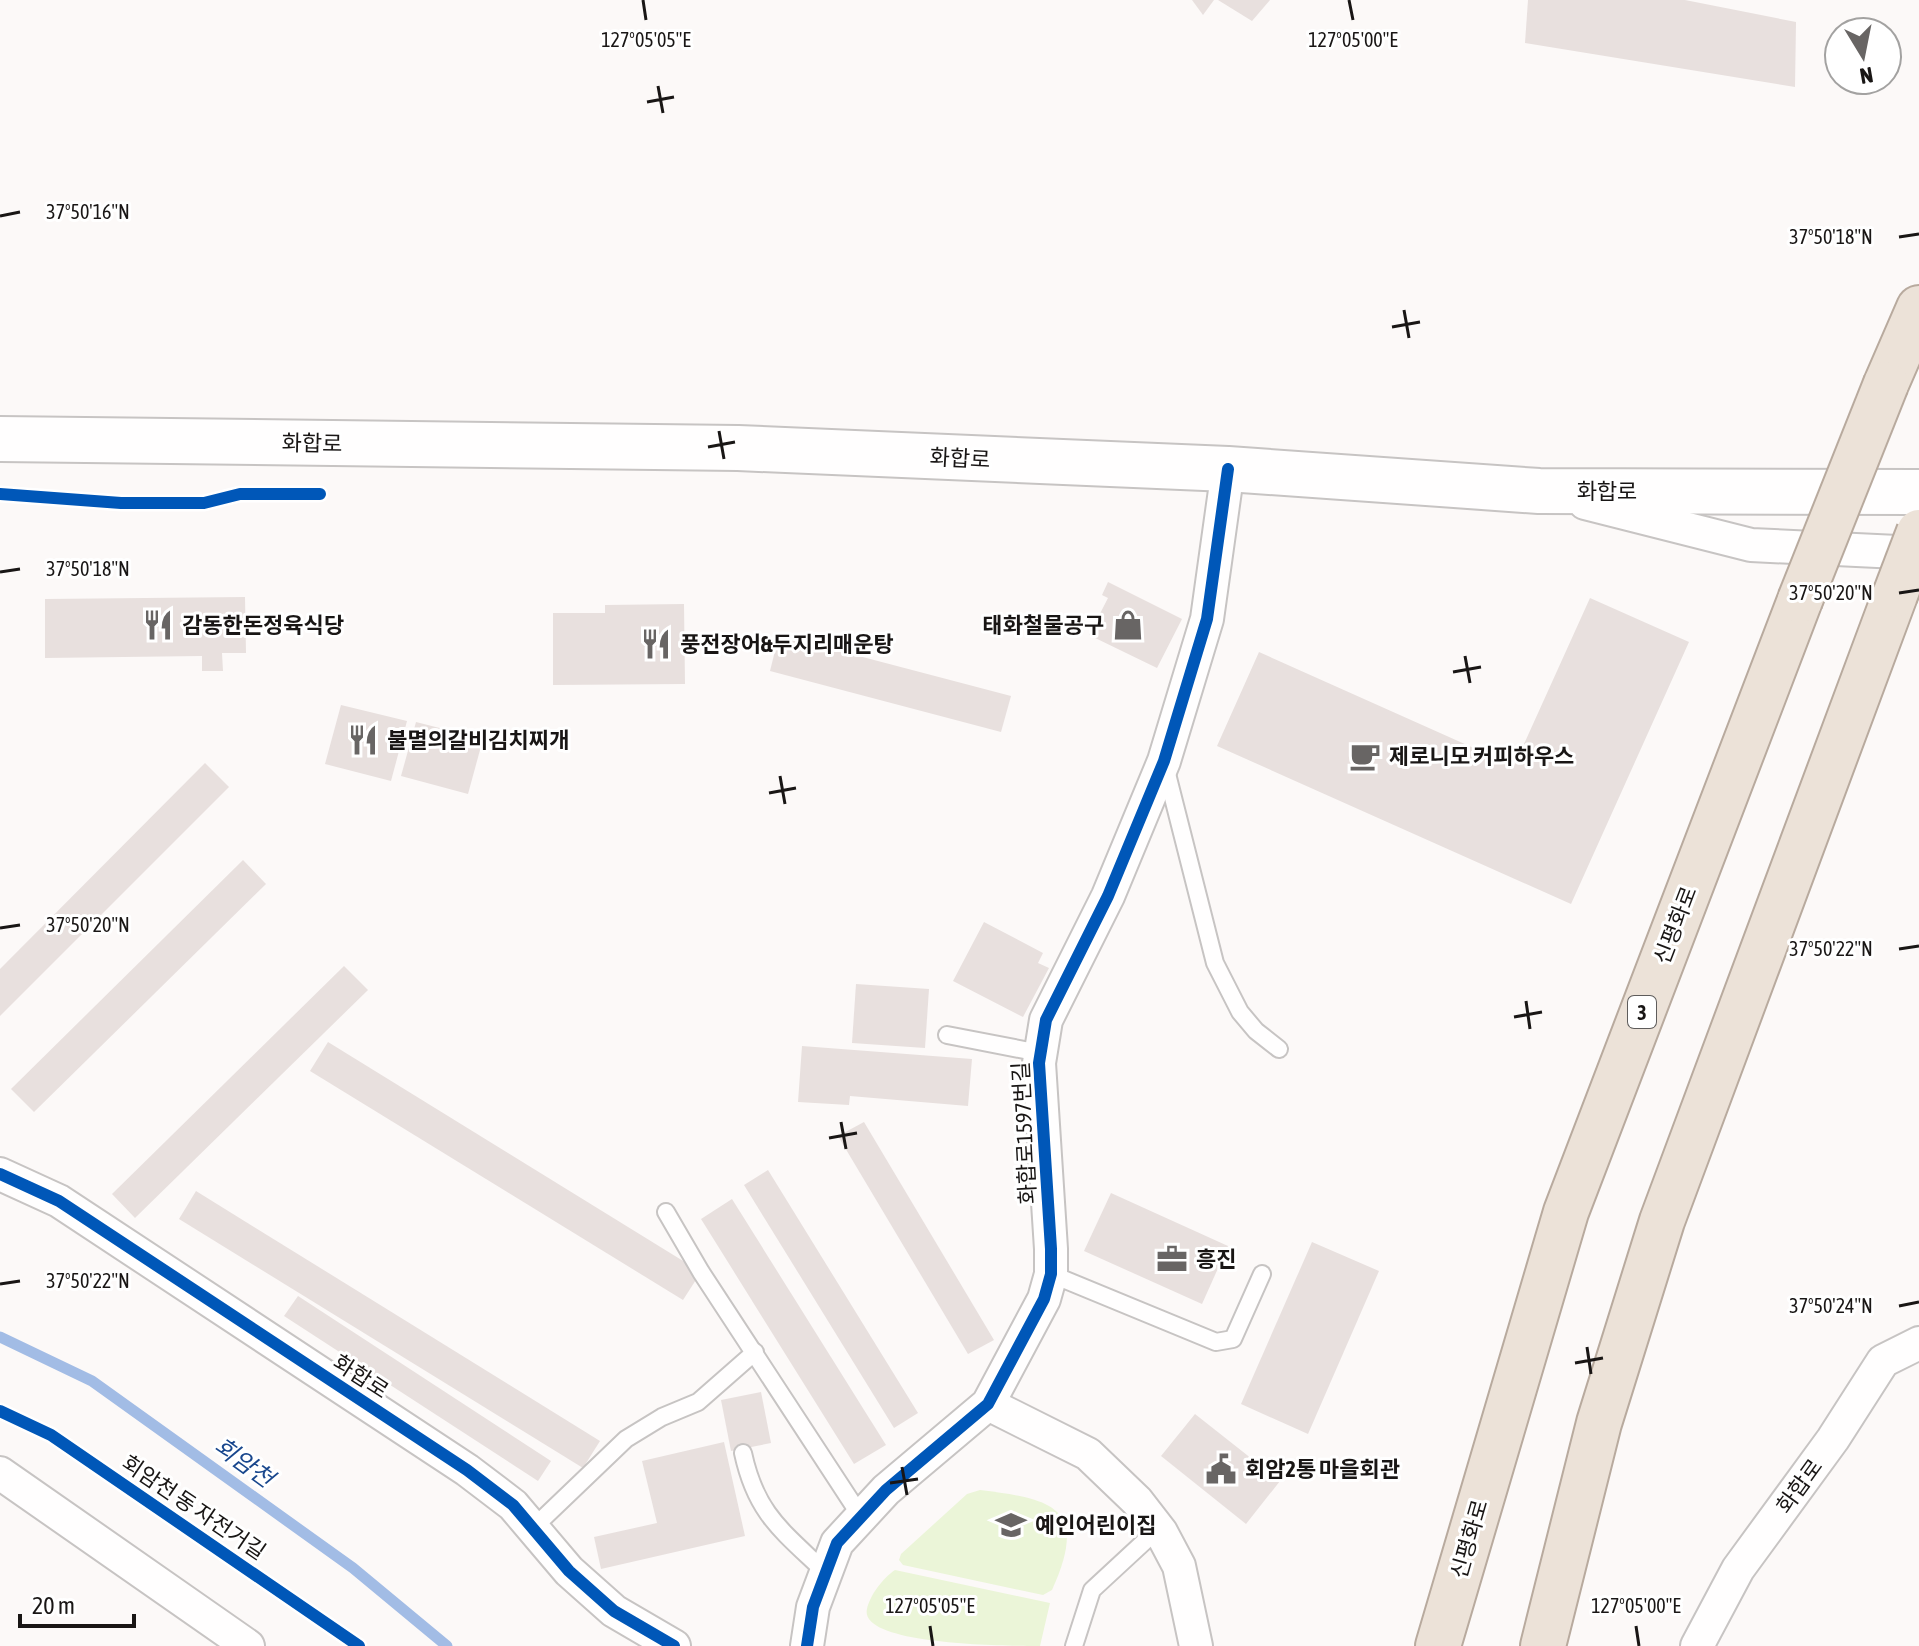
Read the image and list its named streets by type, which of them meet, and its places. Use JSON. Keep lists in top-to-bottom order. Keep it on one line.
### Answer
{"streets":{"highway":["신평화로","3"],"main road":["화합로"],"street":["화합로1597번길"],"cycle path":["회암천 동 자전거길"]},"crossings":[["화합로","화합로1597번길"]],"water":["회암천"],"places":{"restaurant":["감동한돈정육식당","풍전장어&두지리매운탕","불멸의갈비김치찌개"],"shop":["태화철물공구"],"cafe":["제로니모 커피하우스"],"office":["흥진"],"public building":["회암2통 마을회관"],"school or university":["예인어린이집"]},"scale_bar":"20 m","north":"bottom","coordinates":["127°05'05\"E","127°05'00\"E","37°50'16\"N","37°50'18\"N","37°50'20\"N","37°50'22\"N","37°50'24\"N"]}
